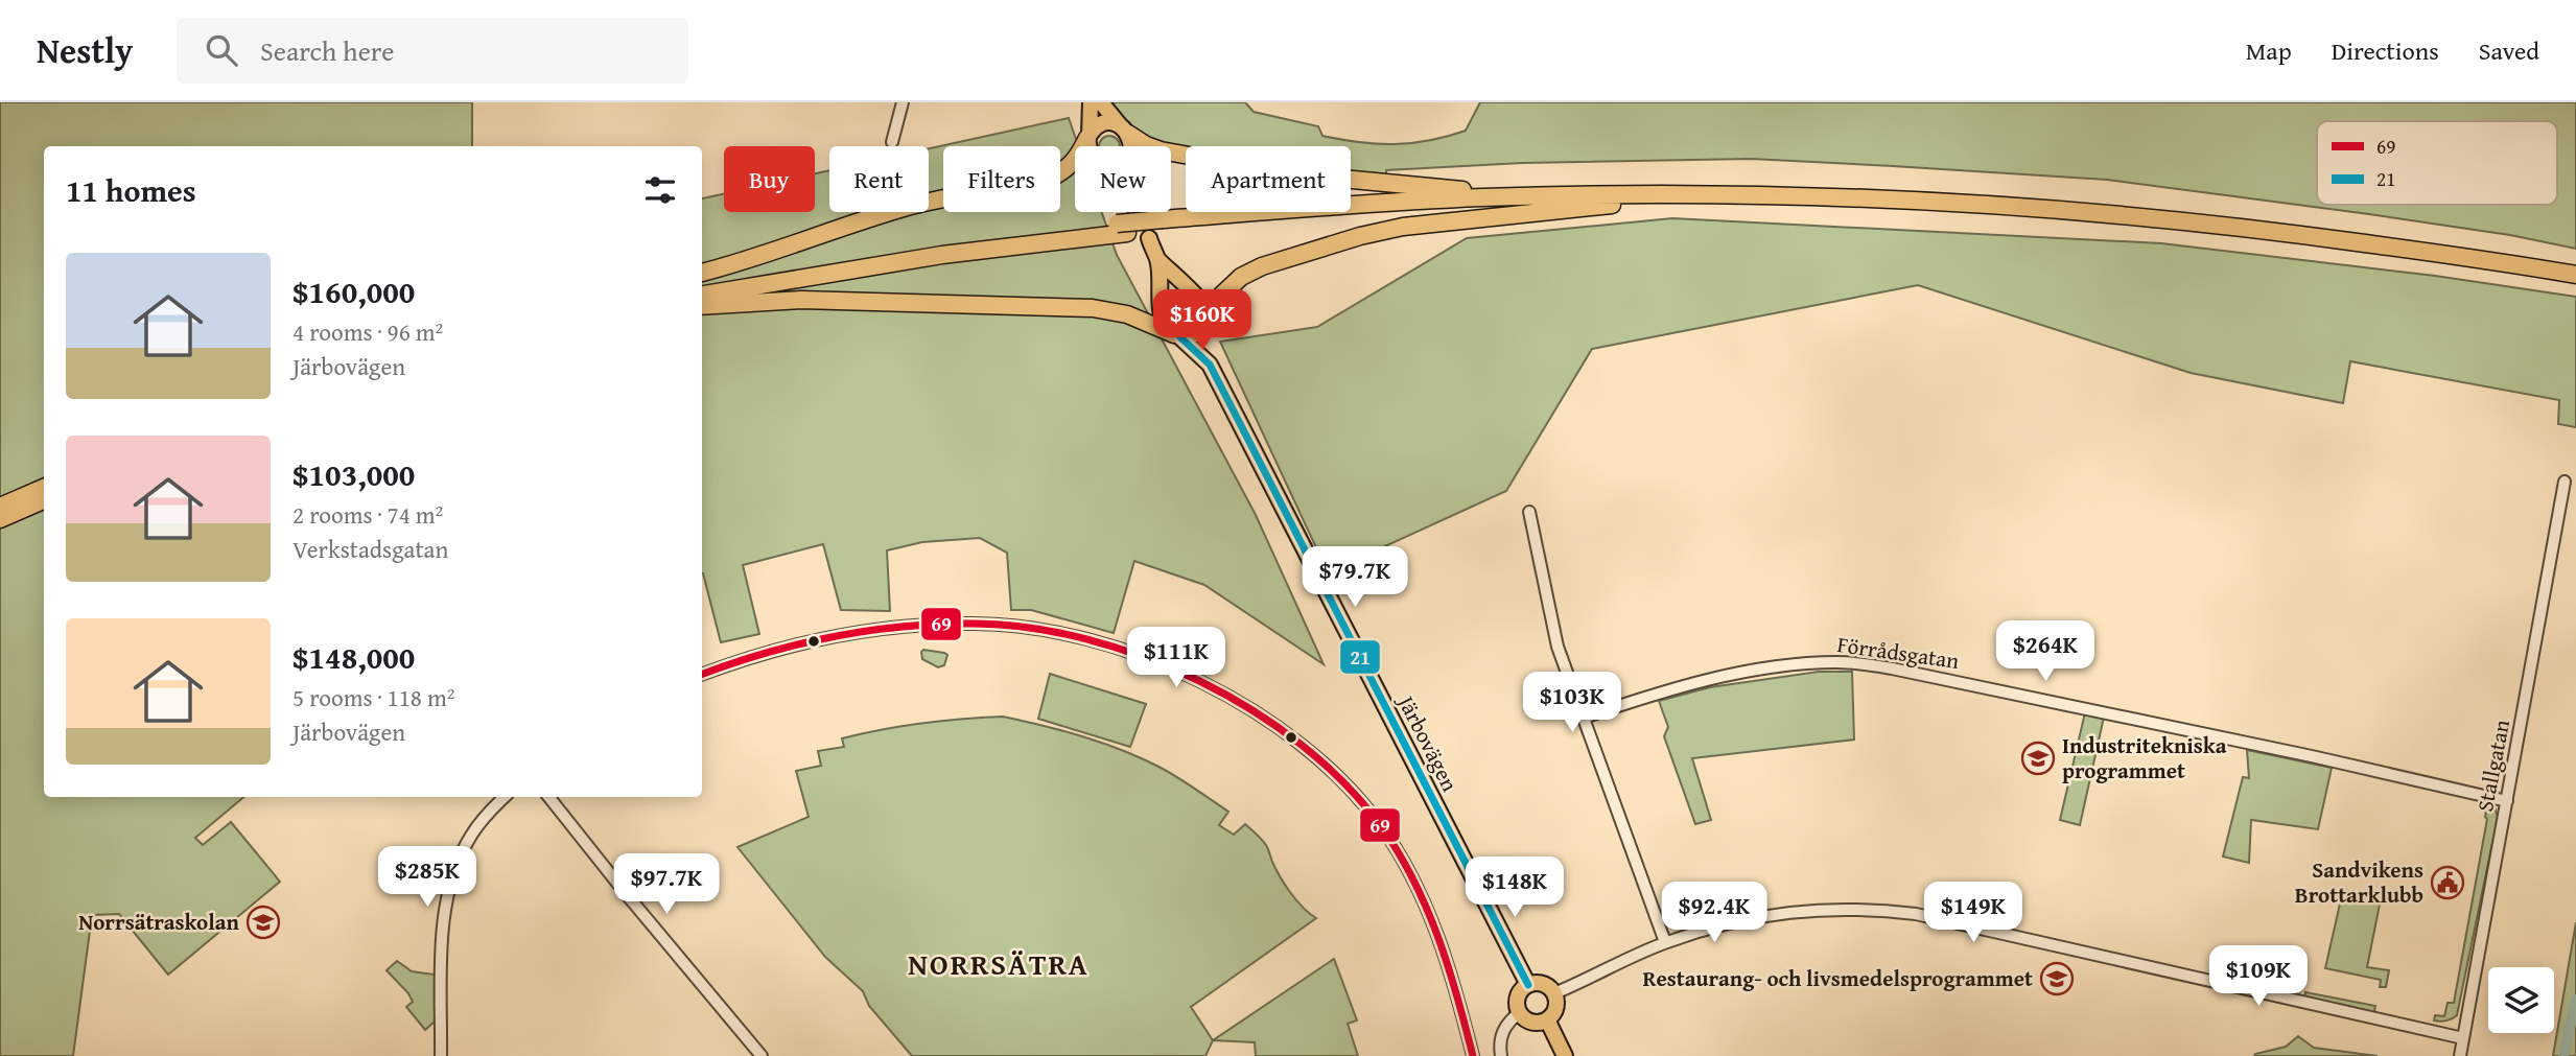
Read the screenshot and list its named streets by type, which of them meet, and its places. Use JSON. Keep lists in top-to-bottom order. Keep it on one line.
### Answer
{"streets":{"main road":["Järbovägen"],"street":["Förrådsgatan","Stallgatan"]},"crossings":[["Förrådsgatan","Stallgatan"]],"districts":["NORRSÄTRA"],"places":{"school or university":["Industritekniska programmet","Norrsätraskolan","Restaurang- och livsmedelsprogrammet"],"public building":["Sandvikens Brottarklubb"]},"lines":["transit line 21","transit line 69"],"legend":["69","21"],"page":{"header":"Nestly","search":"Search here","nav":["Map","Directions","Saved"],"chip":["Buy","Rent","Filters","New","Apartment"],"heading":"11 homes","list":[{"name":"$160,000","note":"4 rooms · 96 m² · Järbovägen"},{"name":"$103,000","note":"2 rooms · 74 m² · Verkstadsgatan"},{"name":"$148,000","note":"5 rooms · 118 m² · Järbovägen"}],"price":["$160K","$79.7K","$264K","$111K","$103K","$285K","$97.7K","$148K","$92.4K","$149K","$109K"]}}
